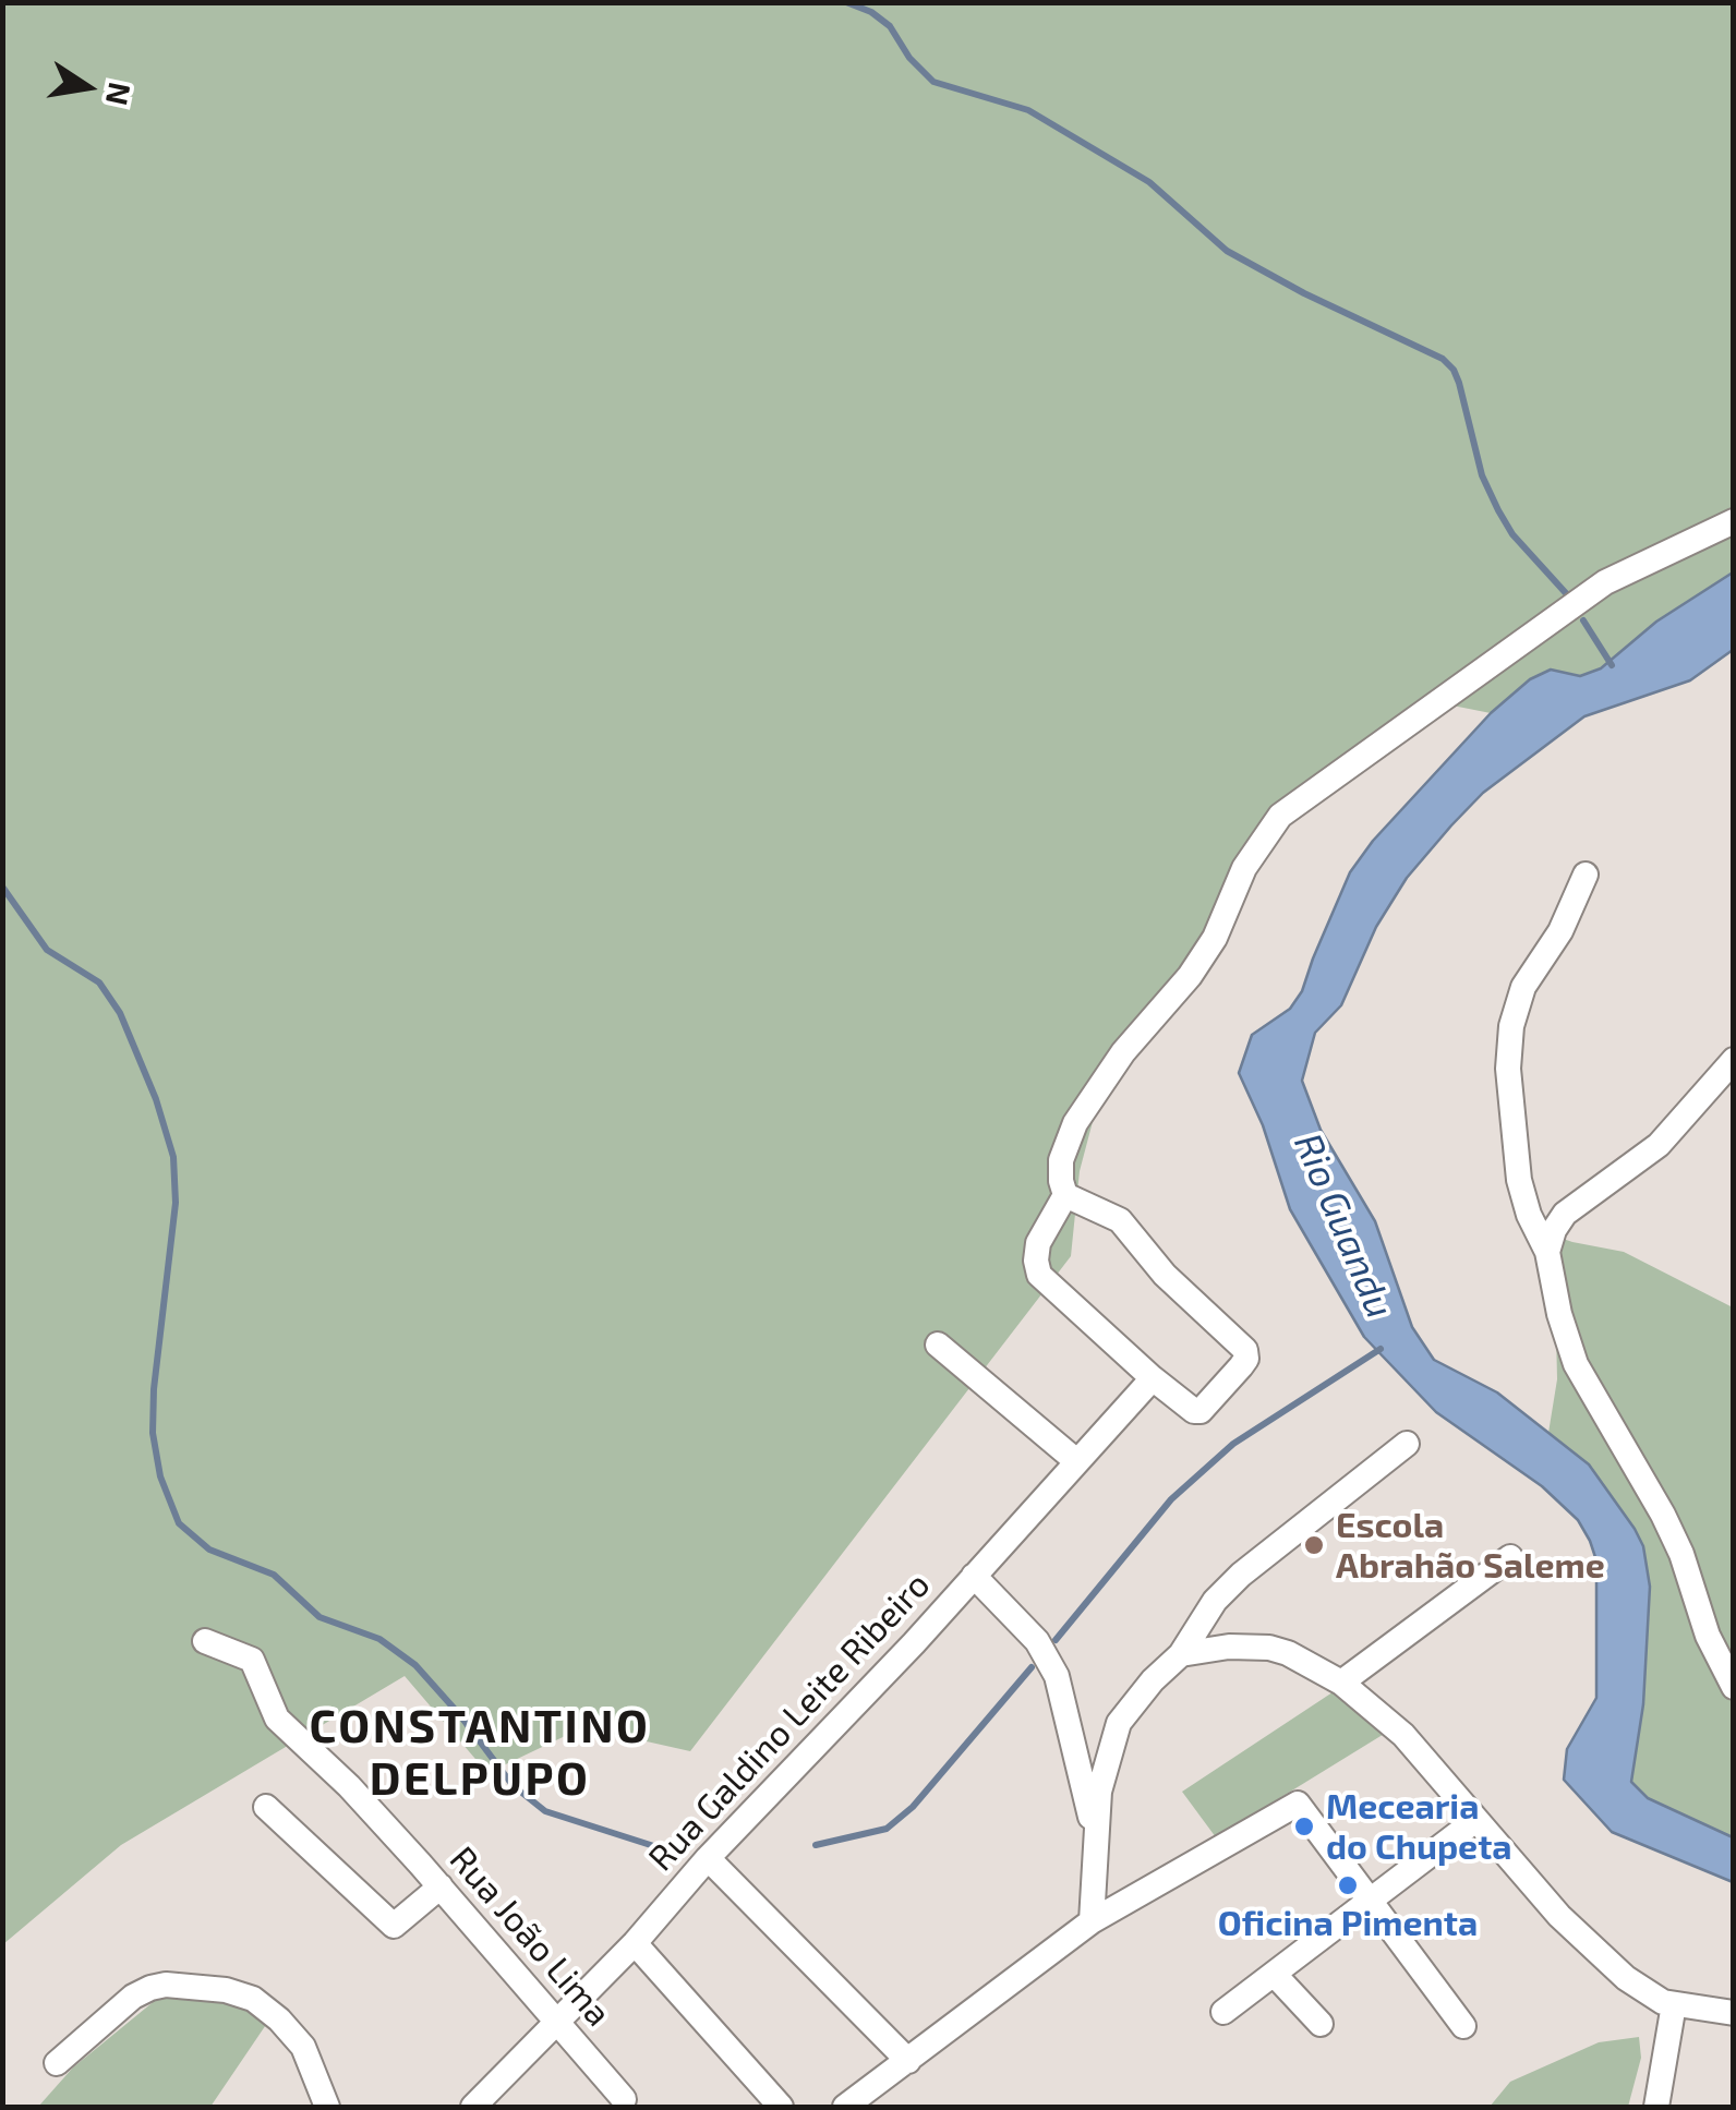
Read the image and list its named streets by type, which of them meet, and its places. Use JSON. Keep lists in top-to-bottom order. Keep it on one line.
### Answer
{"streets":{"street":["Rua Galdino Leite Ribeiro","Rua João Lima"]},"crossings":[["Rua Galdino Leite Ribeiro","Rua João Lima"]],"districts":["CONSTANTINO DELPUPO"],"water":["Rio Guandu"],"places":["Escola Abrahão Saleme","Mecearia do Chupeta","Oficina Pimenta"],"north":"right"}
